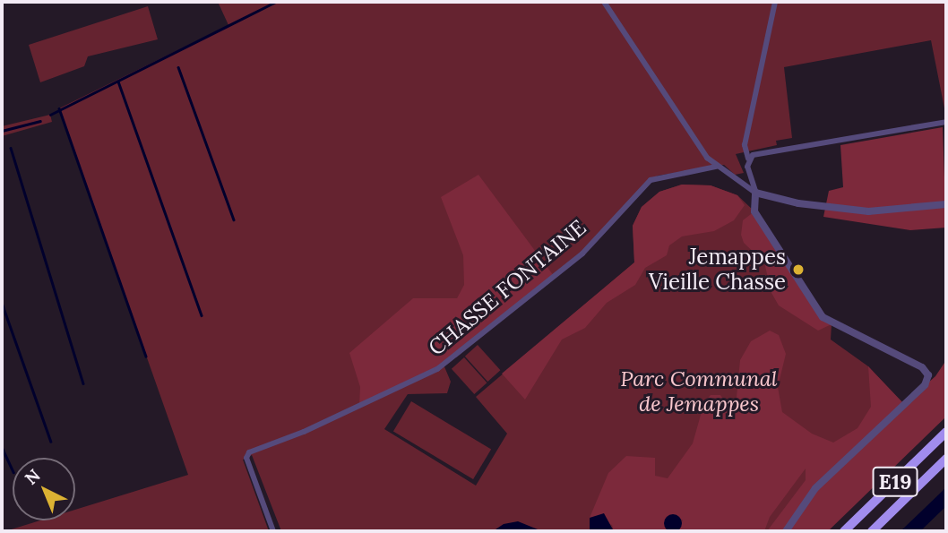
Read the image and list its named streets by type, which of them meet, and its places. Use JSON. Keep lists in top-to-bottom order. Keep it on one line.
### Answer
{"streets":{"highway":["E19"],"street":["CHASSE FONTAINE"]},"parks":["Parc Communal de Jemappes"],"places":["Jemappes Vieille Chasse"],"north":"top left"}
